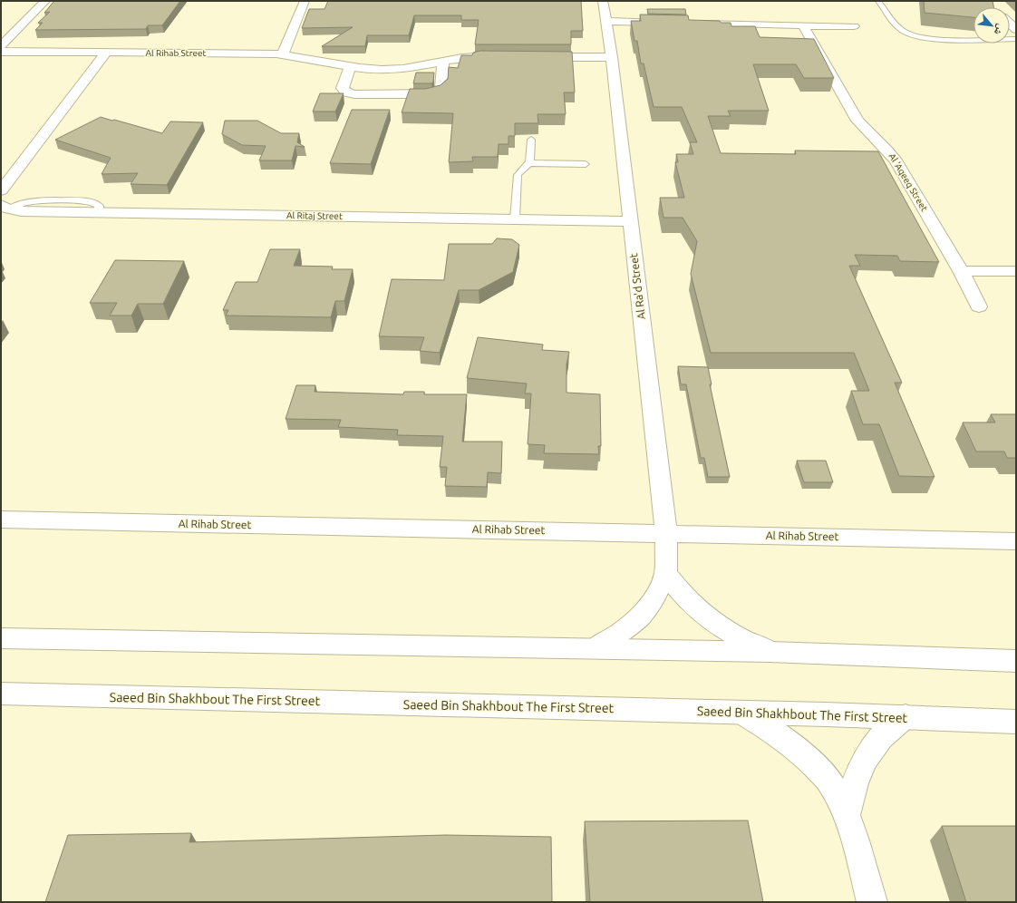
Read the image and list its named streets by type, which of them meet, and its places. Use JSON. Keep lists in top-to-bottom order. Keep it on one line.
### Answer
{"streets":{"street":["Al Rihab Street","Al 'Aqeeq Street","Al Ritaj Street","Al Ra'd Street","Saeed Bin Shakhbout The First Street"]},"crossings":[["Al Rihab Street","Al Ra'd Street"],["Al Ritaj Street","Al Ra'd Street"]],"north":"bottom right"}
